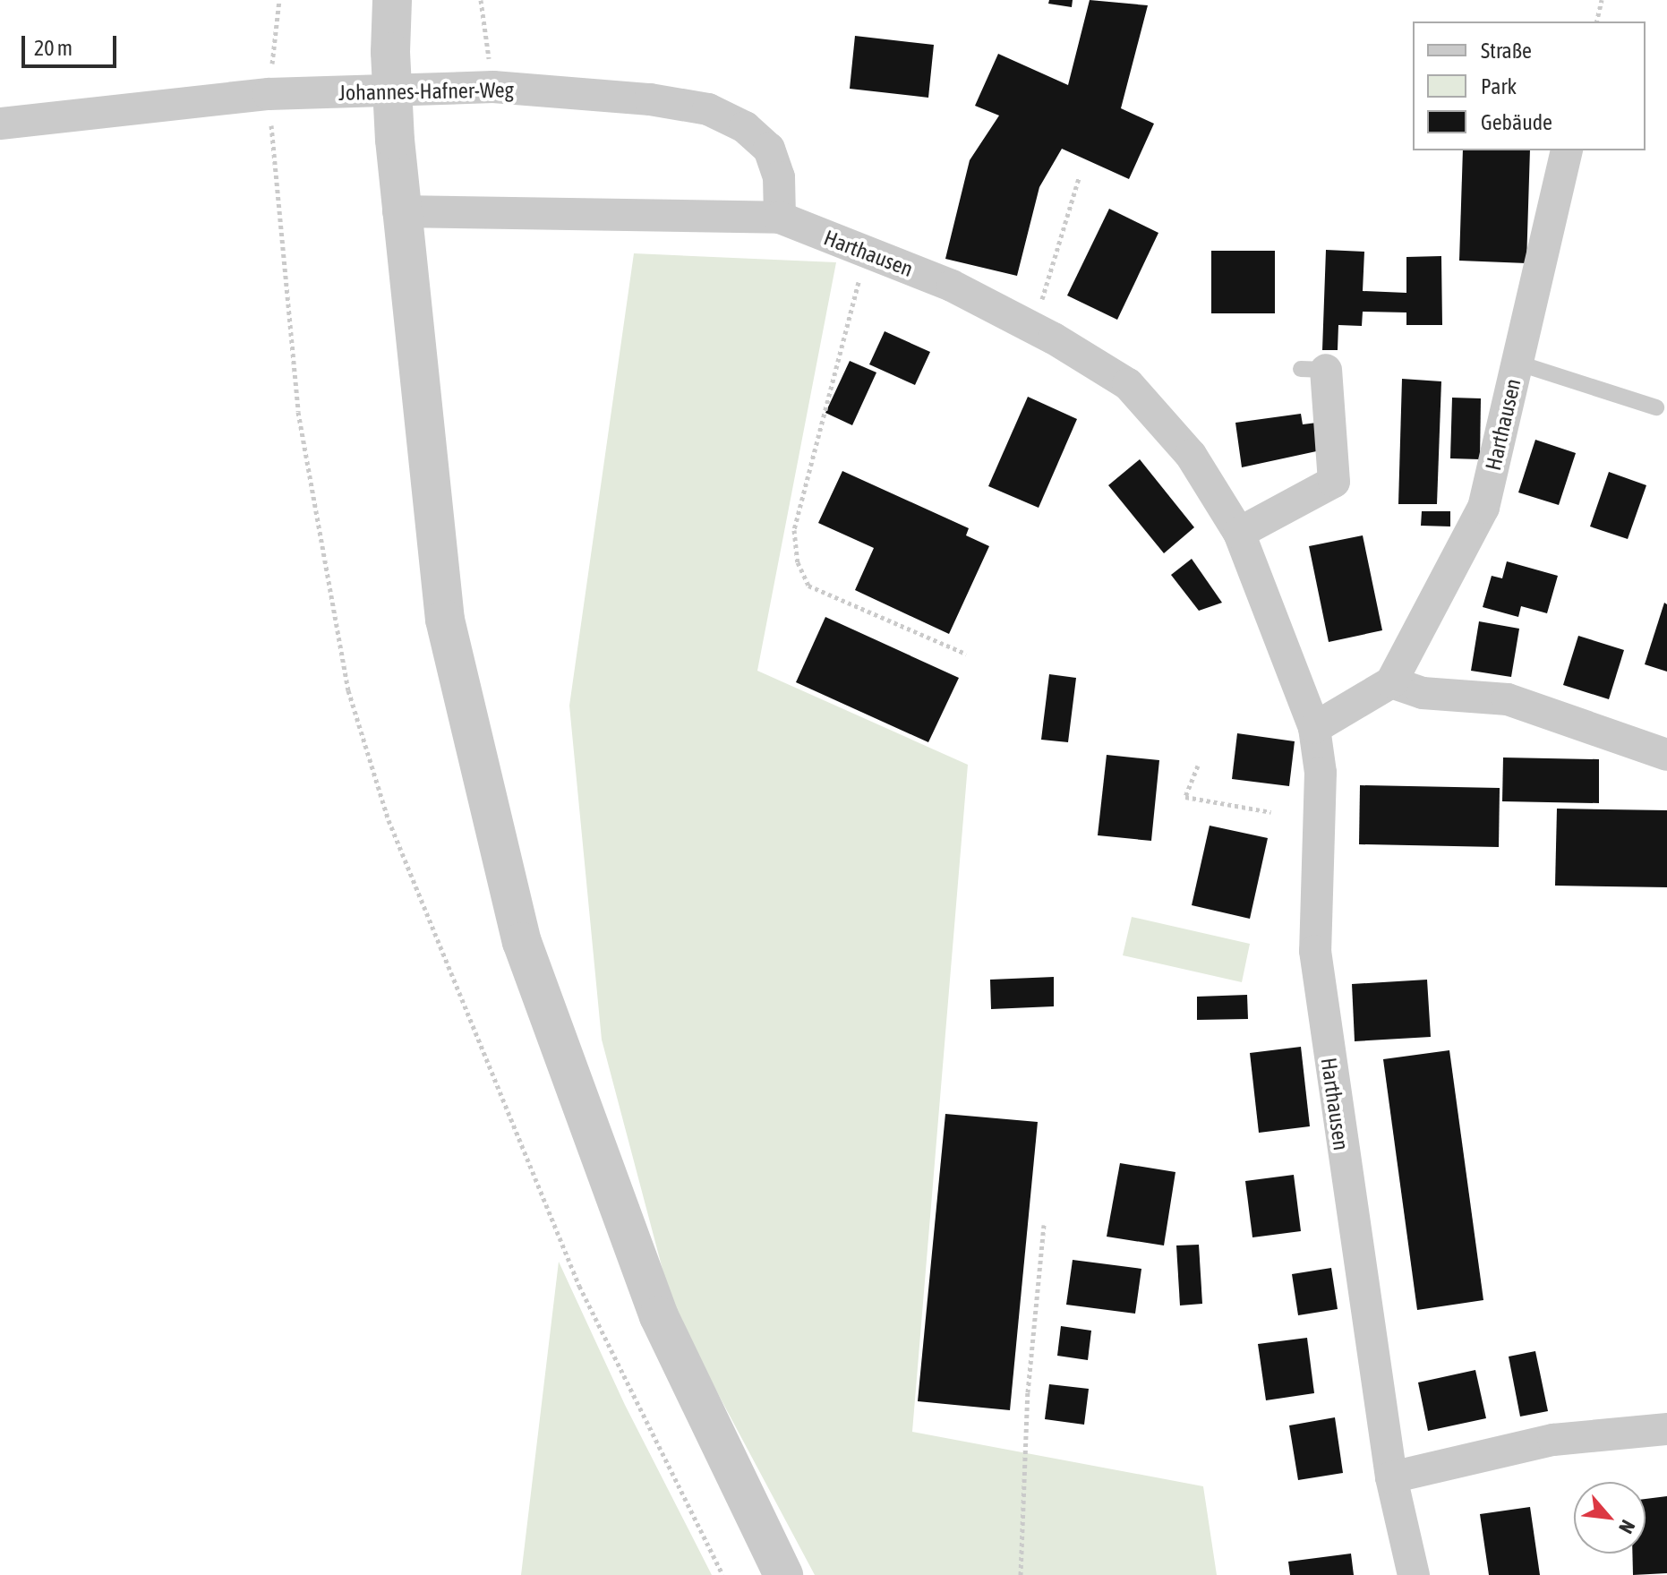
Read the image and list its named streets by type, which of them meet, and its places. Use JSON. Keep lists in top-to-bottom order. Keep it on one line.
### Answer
{"streets":{"street":["Johannes-Hafner-Weg","Harthausen"]},"crossings":[["Johannes-Hafner-Weg","Harthausen"]],"legend":["Straße","Park","Gebäude"],"scale_bar":"20 m","north":"bottom right"}
